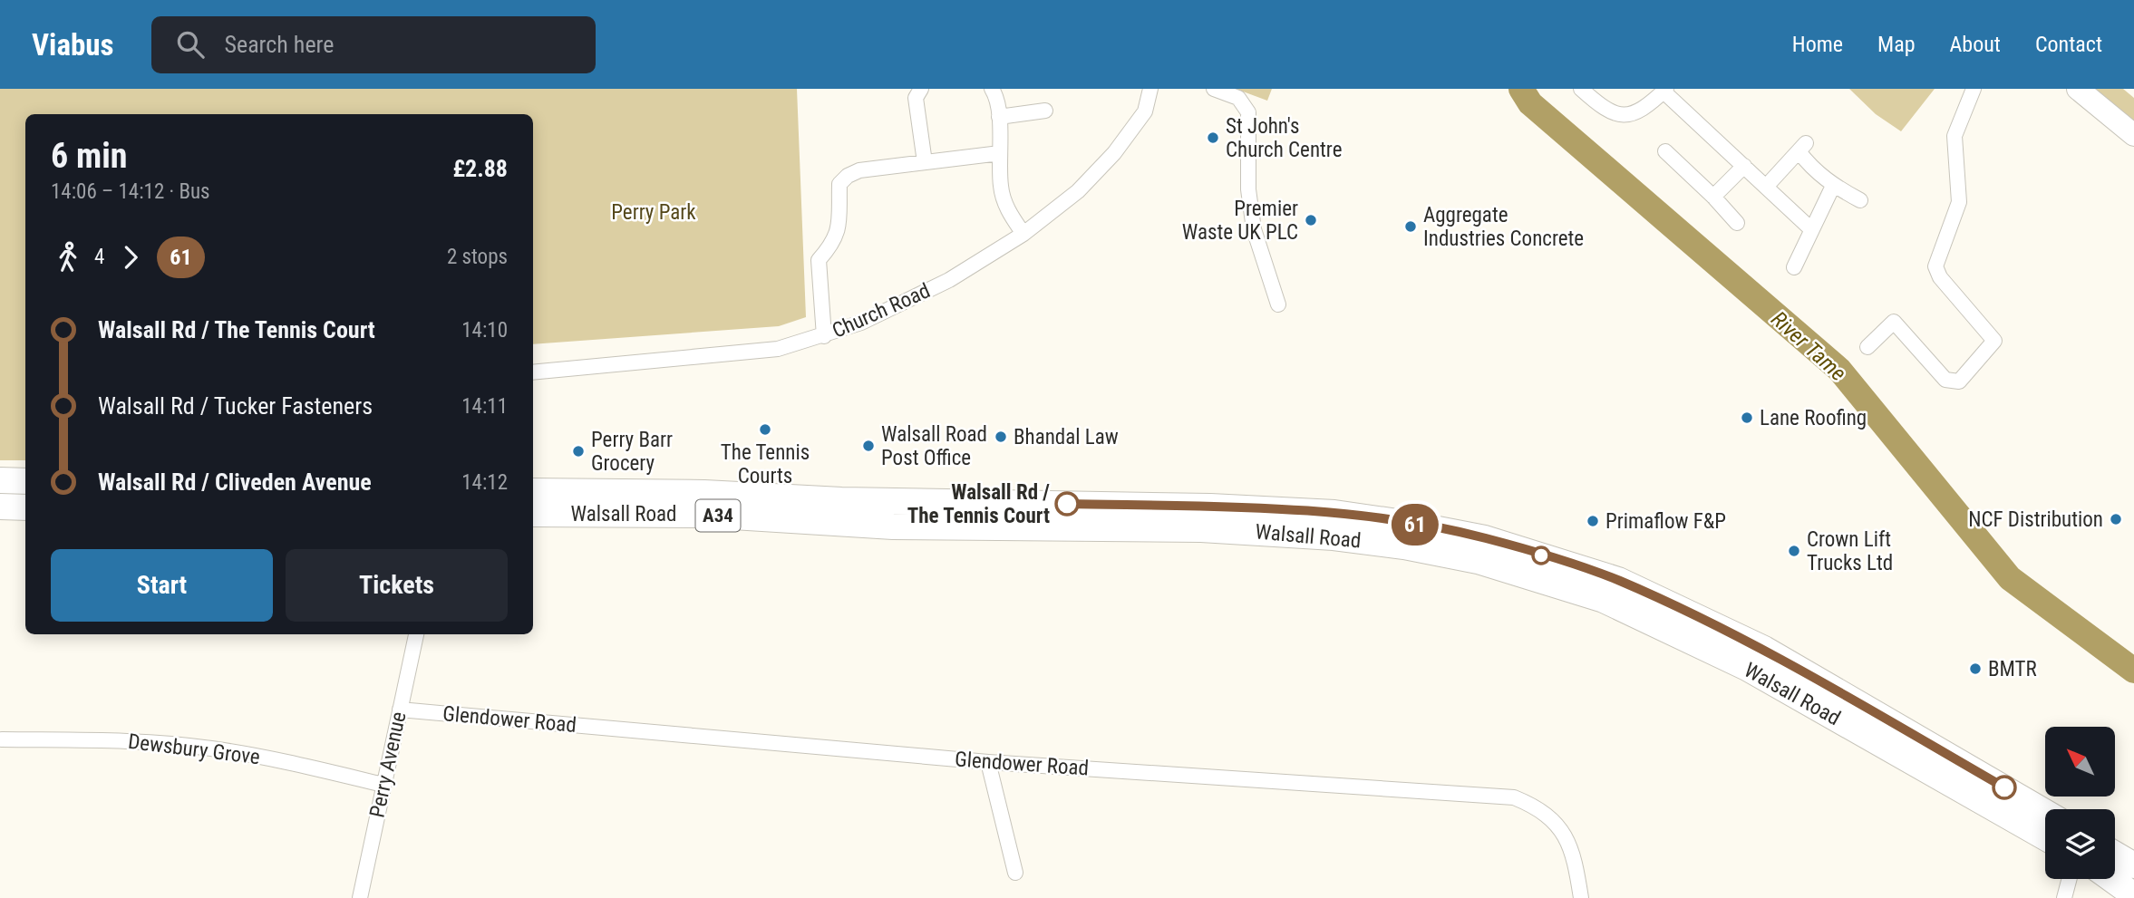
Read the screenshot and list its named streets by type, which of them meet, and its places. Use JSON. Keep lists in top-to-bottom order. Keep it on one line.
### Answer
{"streets":{"highway":["Walsall Road","A34"],"street":["Church Road","Glendower Road","Dewsbury Grove","Perry Avenue"]},"crossings":[["Glendower Road","Perry Avenue"],["Dewsbury Grove","Perry Avenue"]],"water":["River Tame"],"parks":["Perry Park"],"places":["St John's Church Centre","Premier Waste UK PLC","Aggregate Industries Concrete","Lane Roofing","The Tennis Courts","Bhandal Law","Walsall Road Post Office","Perry Barr Grocery","Walsall Rd / The Tennis Court","NCF Distribution","Primaflow F&P","Crown Lift Trucks Ltd","BMTR"],"lines":["bus line 61"],"north":"top left","page":{"header":"Viabus","search":"Search here","nav":["Home","Map","About","Contact"],"on_map":"61","heading":["6 min","14:06 – 14:12 · Bus","£2.88"],"legs":["4","61","2 stops"],"list":[{"name":"Walsall Rd / The Tennis Court","value":"14:10"},{"name":"Walsall Rd / Tucker Fasteners","value":"14:11"},{"name":"Walsall Rd / Cliveden Avenue","value":"14:12"}],"buttons":["Start","Tickets"]}}
